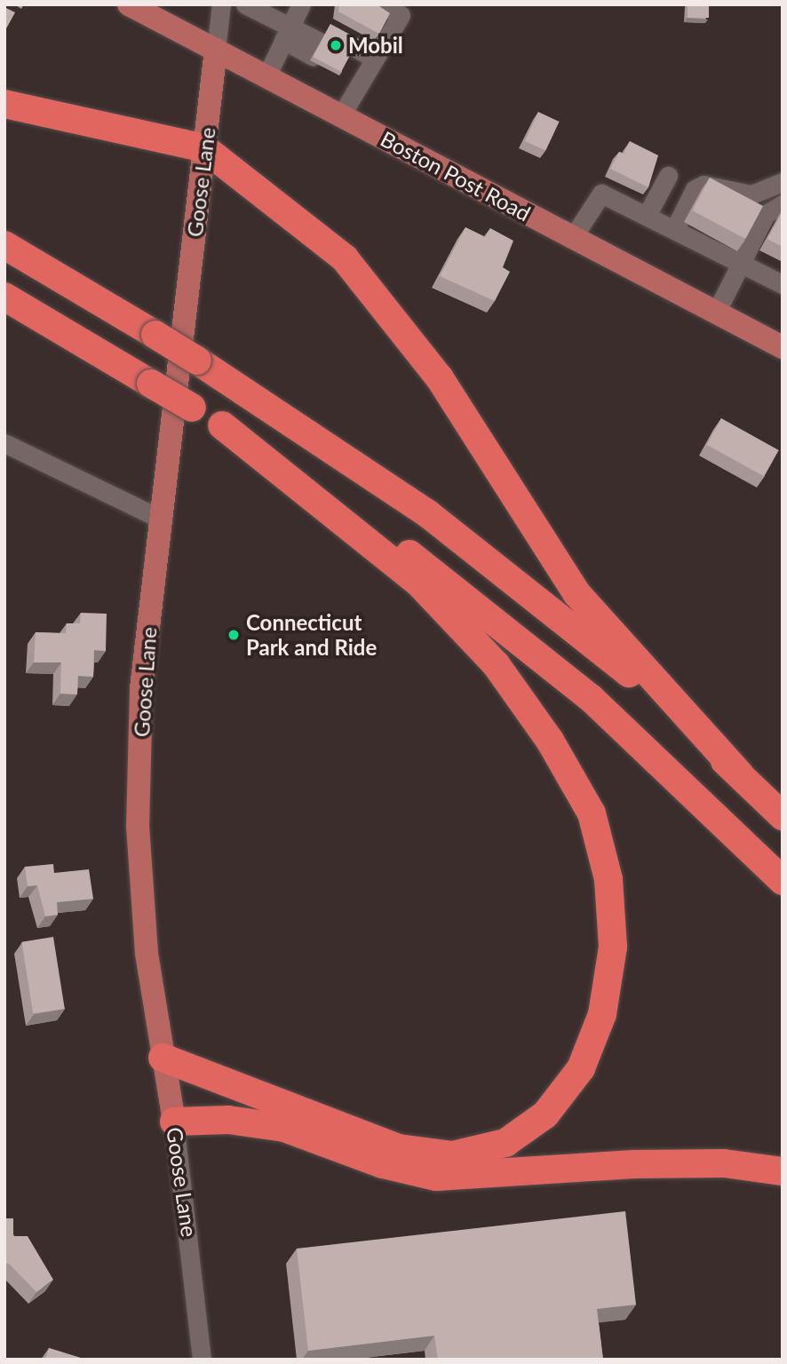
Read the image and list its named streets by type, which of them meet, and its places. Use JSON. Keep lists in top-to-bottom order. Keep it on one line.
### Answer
{"streets":{"main road":["Boston Post Road","Goose Lane"]},"crossings":[["Boston Post Road","Goose Lane"]],"places":["Mobil","Connecticut Park and Ride"]}
